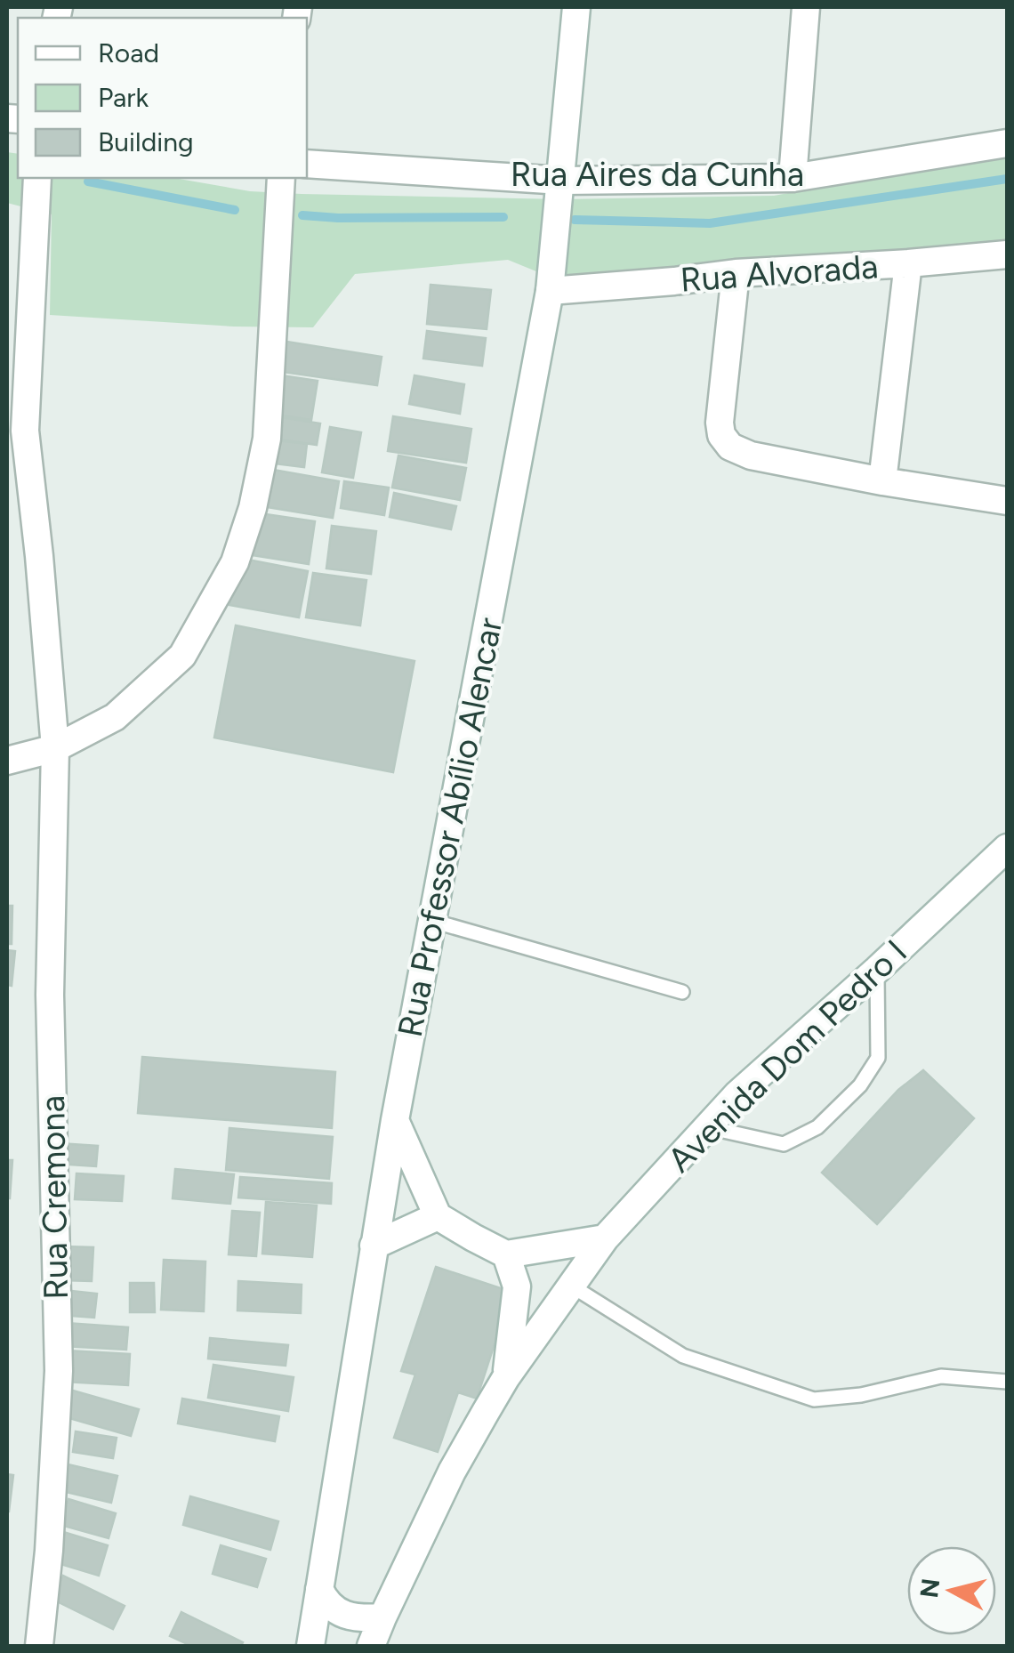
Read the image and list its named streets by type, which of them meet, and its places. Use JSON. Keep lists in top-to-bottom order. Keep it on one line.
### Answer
{"streets":{"street":["Rua Aires da Cunha","Rua Alvorada","Rua Professor Abílio Alencar","Avenida Dom Pedro I","Rua Cremona"]},"crossings":[["Rua Aires da Cunha","Rua Professor Abílio Alencar"],["Rua Alvorada","Rua Professor Abílio Alencar"]],"legend":["Road","Park","Building"],"north":"left"}
